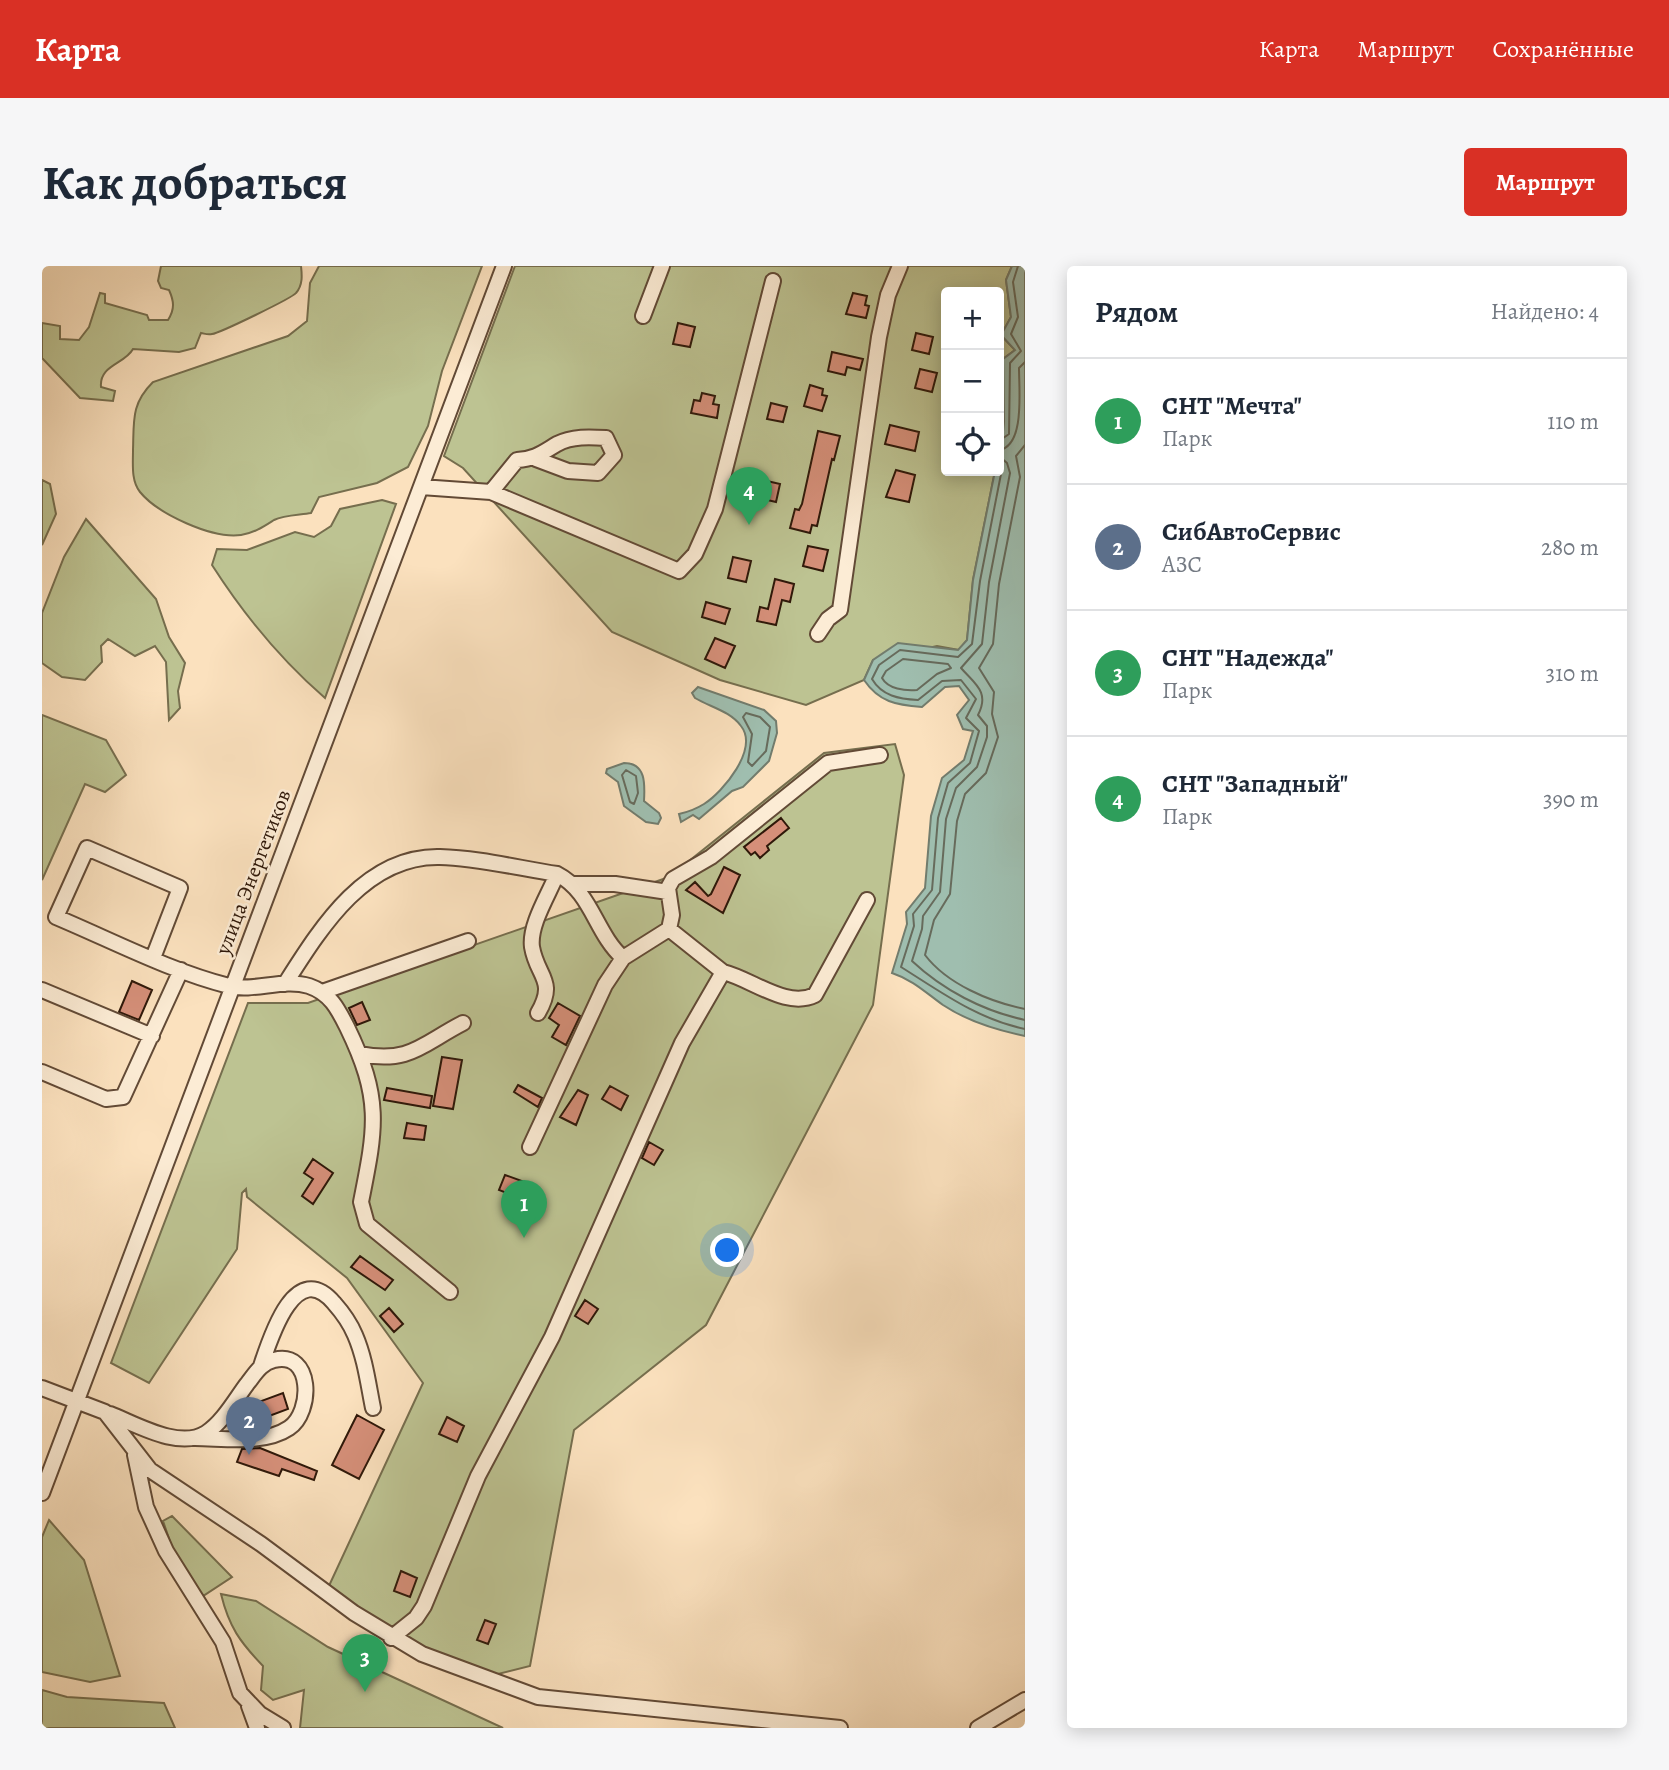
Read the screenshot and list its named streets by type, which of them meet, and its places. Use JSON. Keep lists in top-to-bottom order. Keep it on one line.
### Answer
{"streets":{"street":["улица Энергетиков"]},"page":{"header":"Карта","nav":["Карта","Маршрут","Сохранённые"],"buttons":"Маршрут","title":"Как добраться","heading":["Рядом","Найдено: 4"],"map_buttons":["+","−"],"list":[{"mark":"1","name":"СНТ \"Мечта\"","note":"Парк","value":"110 m"},{"mark":"2","name":"СибАвтоСервис","note":"АЗС","value":"280 m"},{"mark":"3","name":"СНТ \"Надежда\"","note":"Парк","value":"310 m"},{"mark":"4","name":"СНТ \"Западный\"","note":"Парк","value":"390 m"}],"pins":["4","1","2","3"]}}
